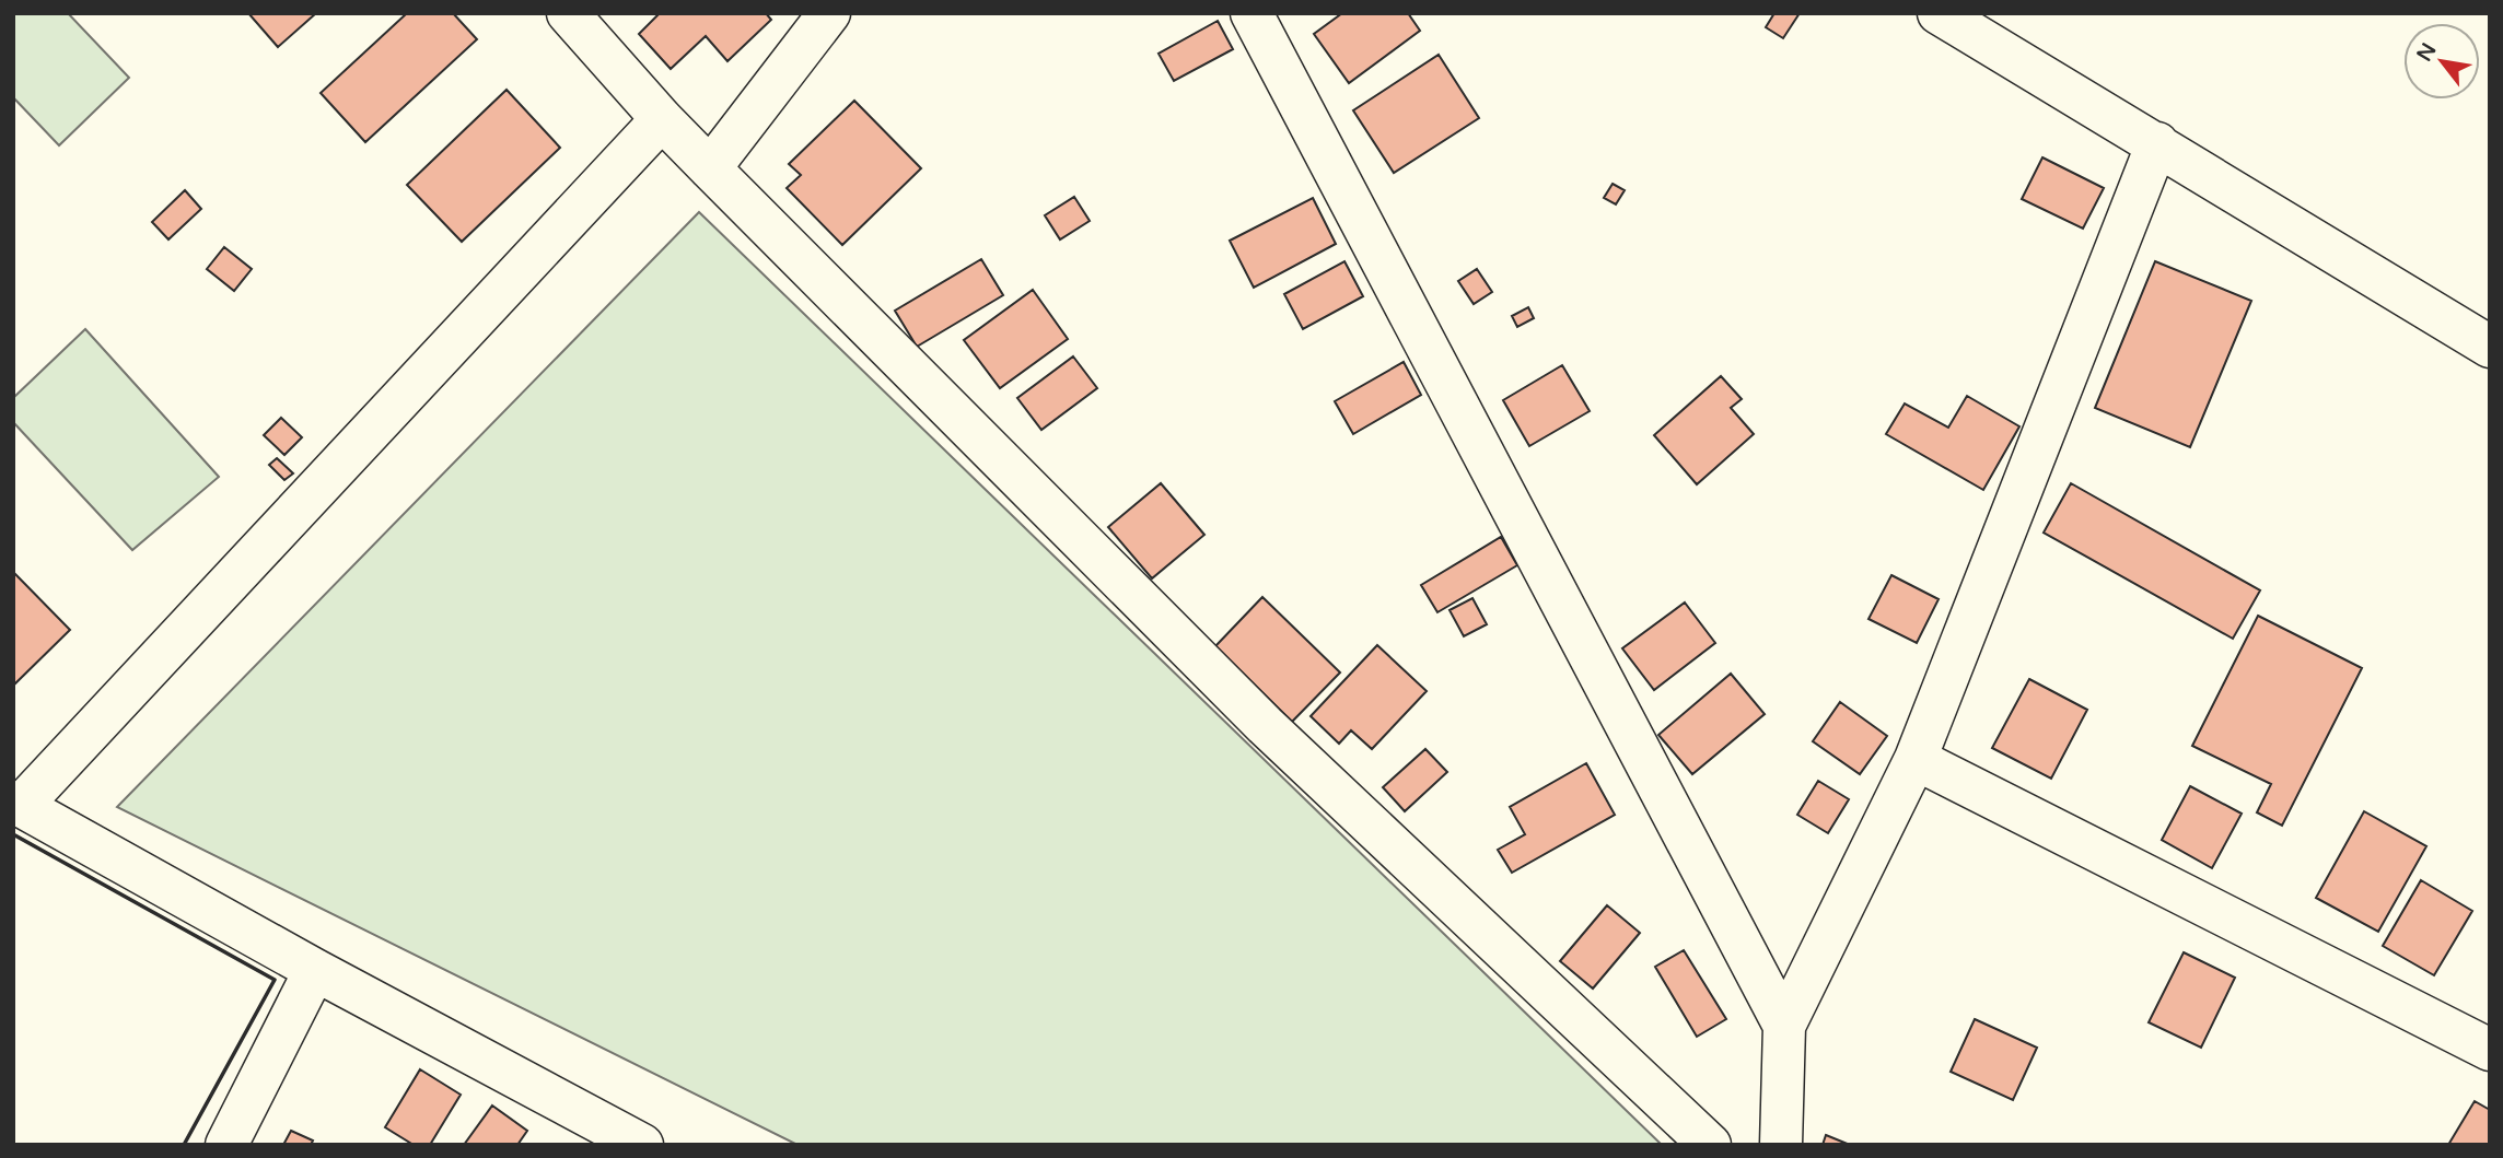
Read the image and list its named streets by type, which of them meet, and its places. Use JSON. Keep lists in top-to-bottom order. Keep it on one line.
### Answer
{"north":"top left"}
